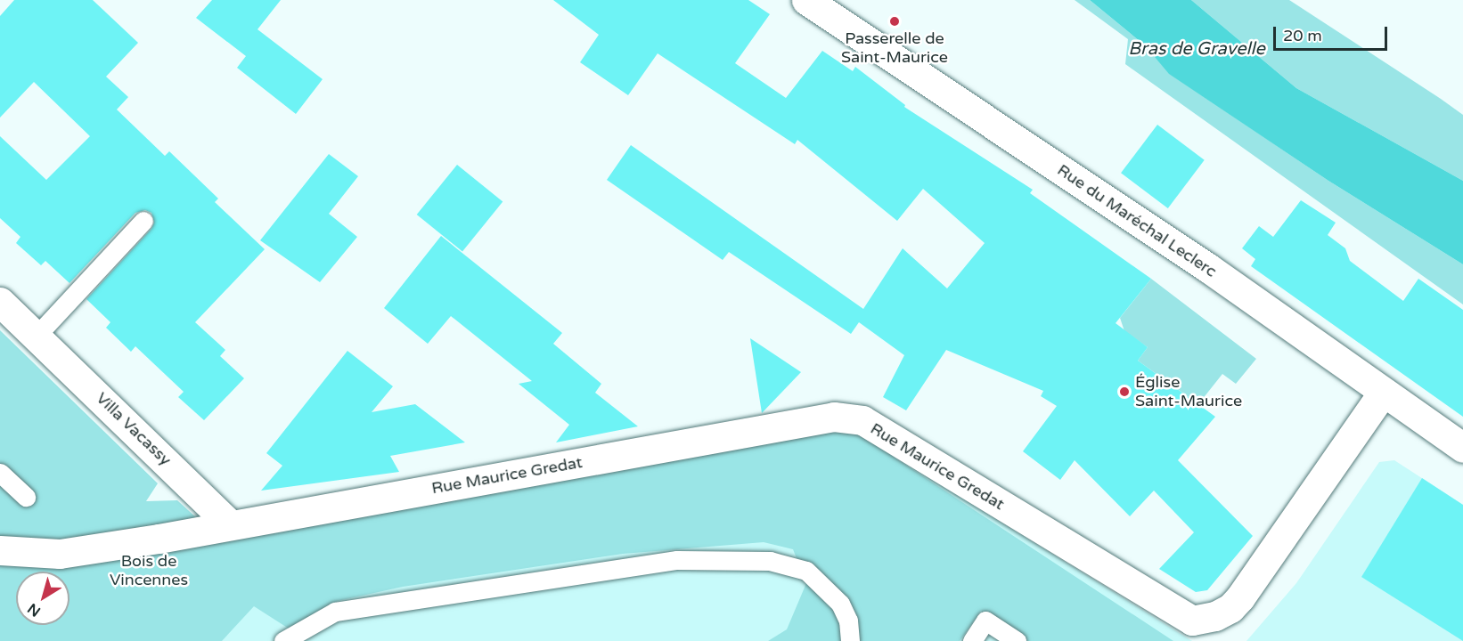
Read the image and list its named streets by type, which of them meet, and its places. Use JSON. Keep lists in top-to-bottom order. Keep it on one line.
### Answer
{"streets":{"street":["Rue du Maréchal Leclerc","Villa Vacassy","Rue Maurice Gredat"]},"crossings":[["Rue du Maréchal Leclerc","Rue Maurice Gredat"],["Villa Vacassy","Rue Maurice Gredat"]],"water":["Bras de Gravelle"],"parks":["Bois de Vincennes"],"places":["Passerelle de Saint-Maurice","Église Saint-Maurice"],"scale_bar":"20 m","north":"bottom left"}
